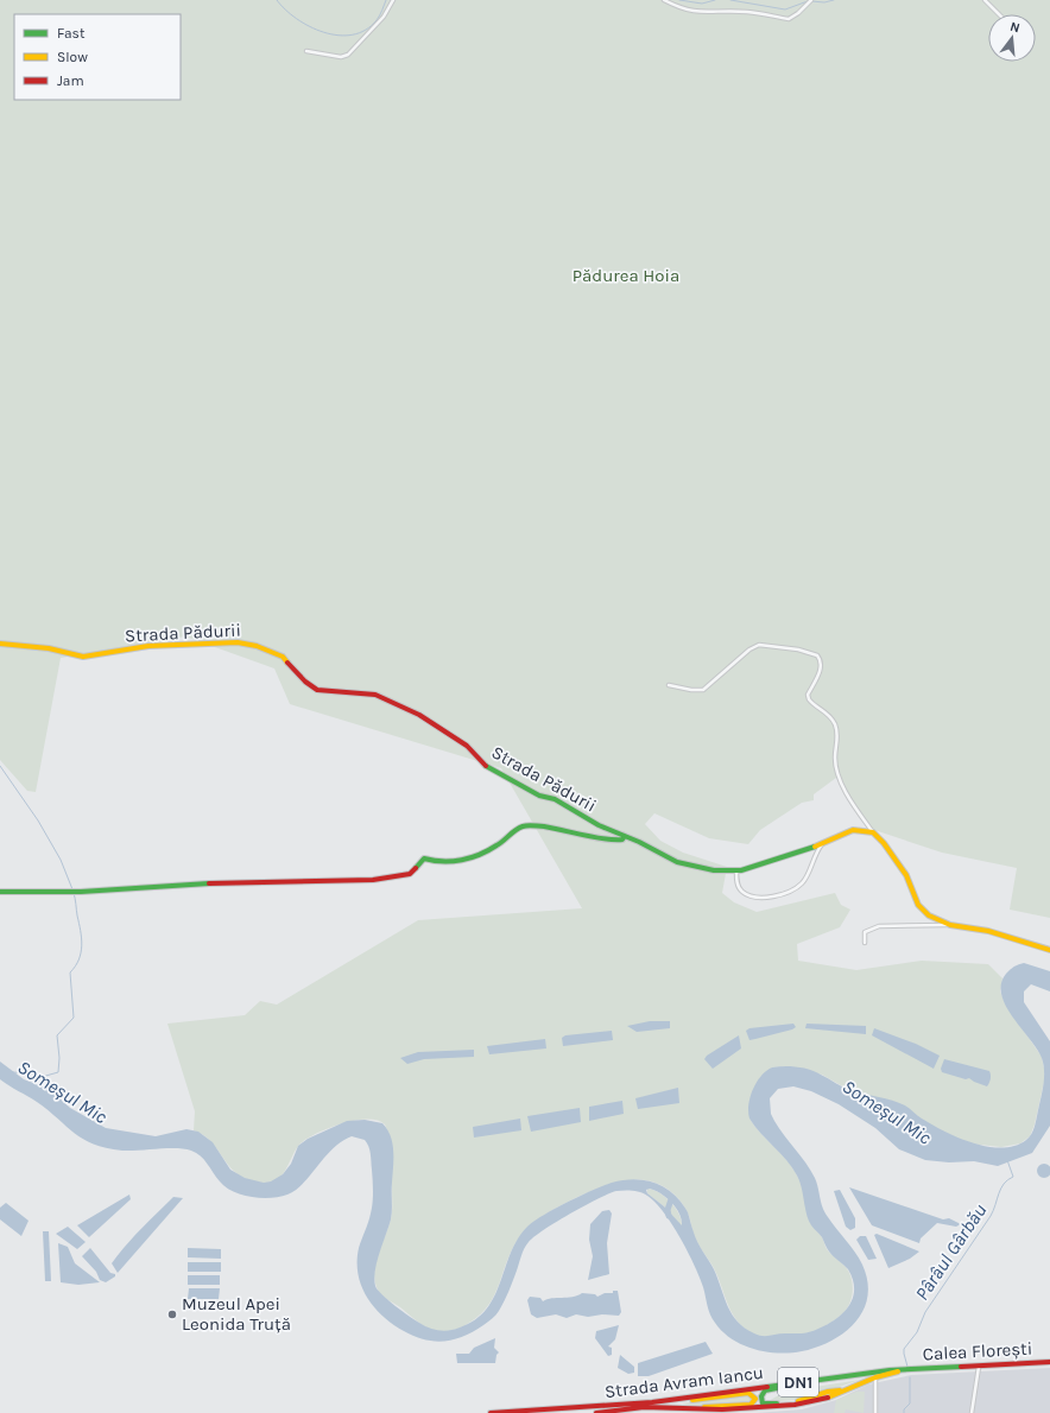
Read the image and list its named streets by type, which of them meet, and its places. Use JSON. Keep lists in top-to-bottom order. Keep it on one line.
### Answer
{"streets":{"street":["Strada Pădurii","Calea Florești","Strada Avram Iancu","DN1"]},"crossings":[["Calea Florești","Strada Avram Iancu"]],"water":["Someșul Mic","Pârâul Gârbău"],"parks":["Pădurea Hoia"],"places":["Muzeul Apei Leonida Truță"],"legend":["Fast","Slow","Jam"],"north":"top"}
